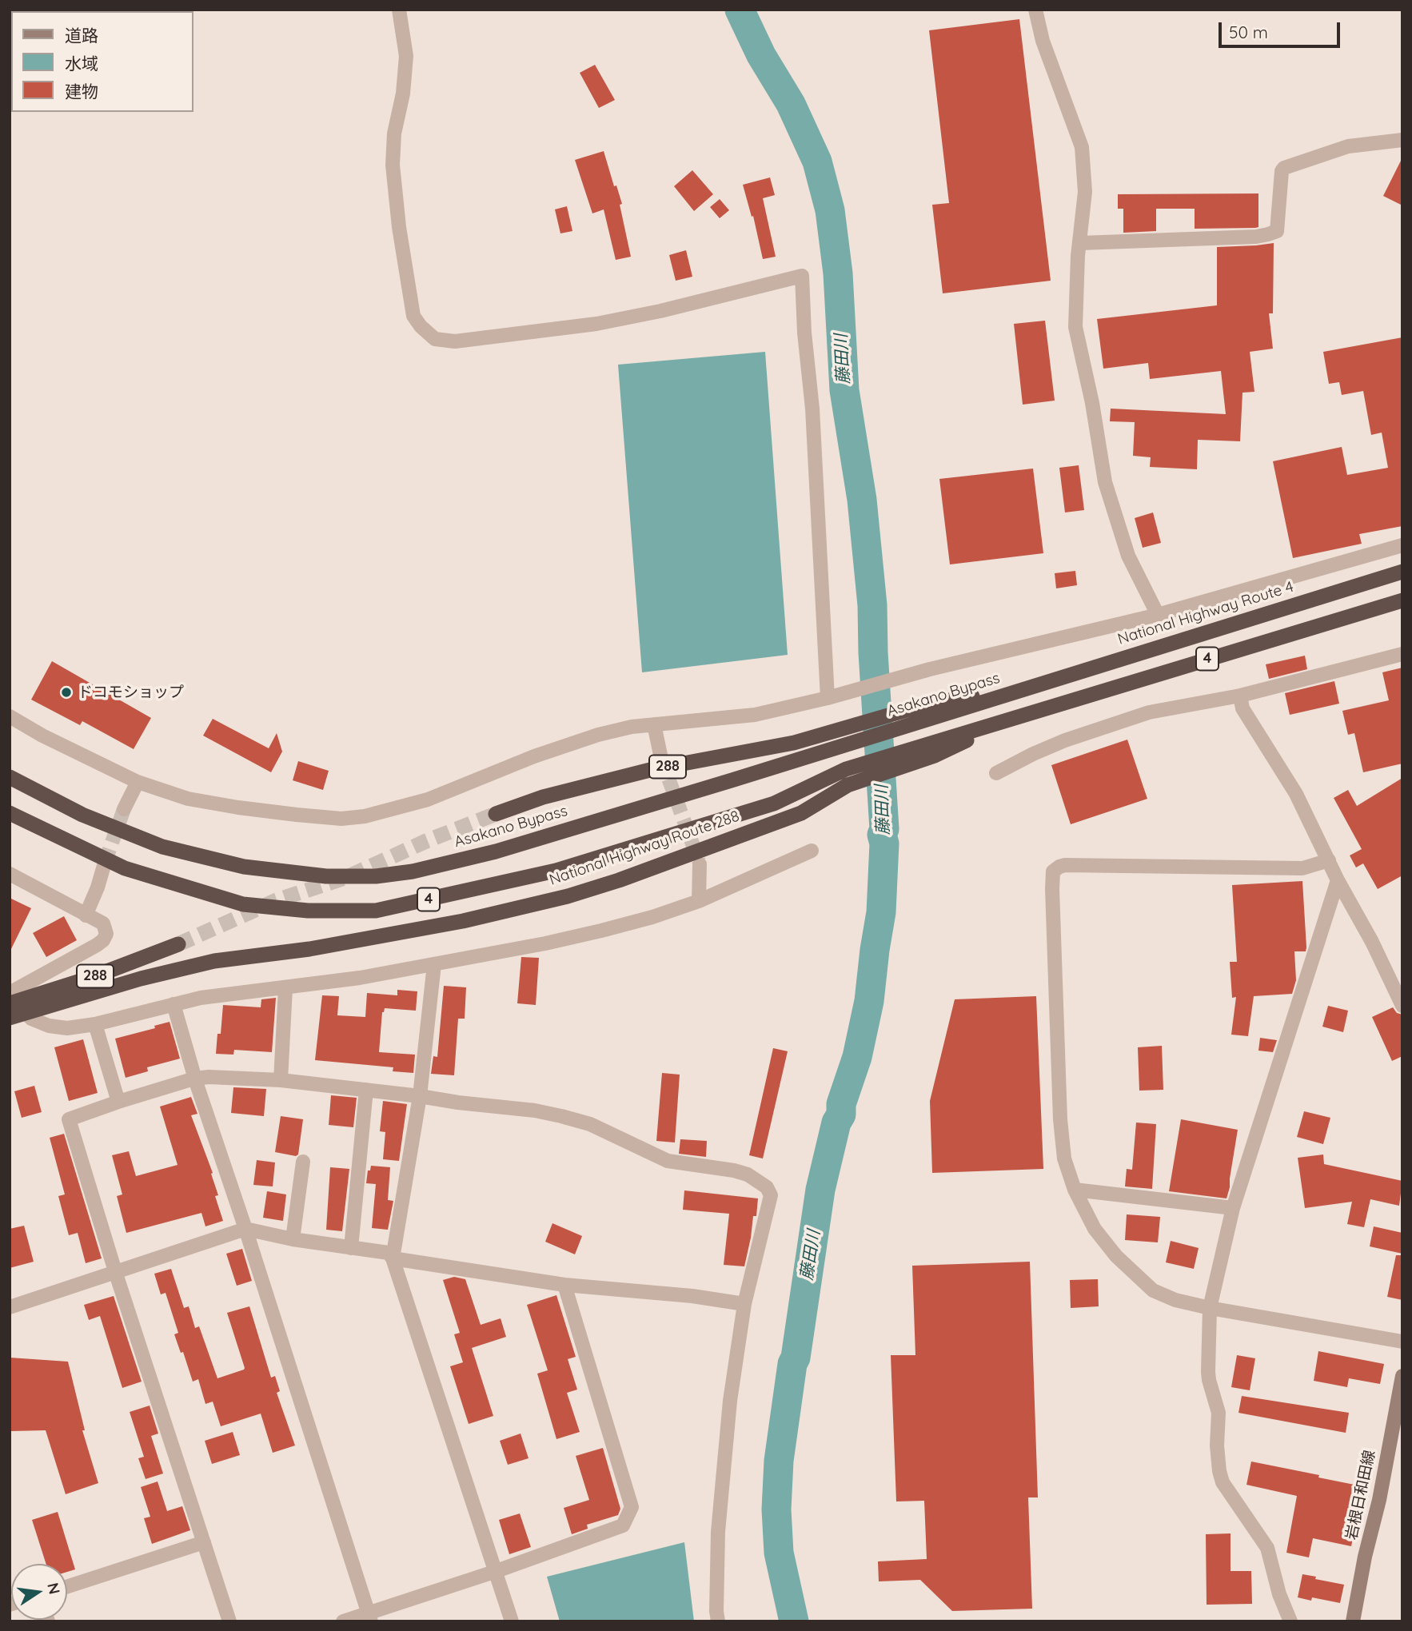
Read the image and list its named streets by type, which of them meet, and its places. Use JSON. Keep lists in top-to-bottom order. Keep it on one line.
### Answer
{"streets":{"highway":["National Highway Route 4","4","Asakano Bypass","288","National Highway Route 288"],"main road":["岩根日和田線"]},"crossings":[["National Highway Route 4","288"],["4","National Highway Route 288"],["Asakano Bypass","288"]],"water":["藤田川"],"places":["ドコモショップ"],"legend":["道路","水域","建物"],"scale_bar":"50 m","north":"right"}
